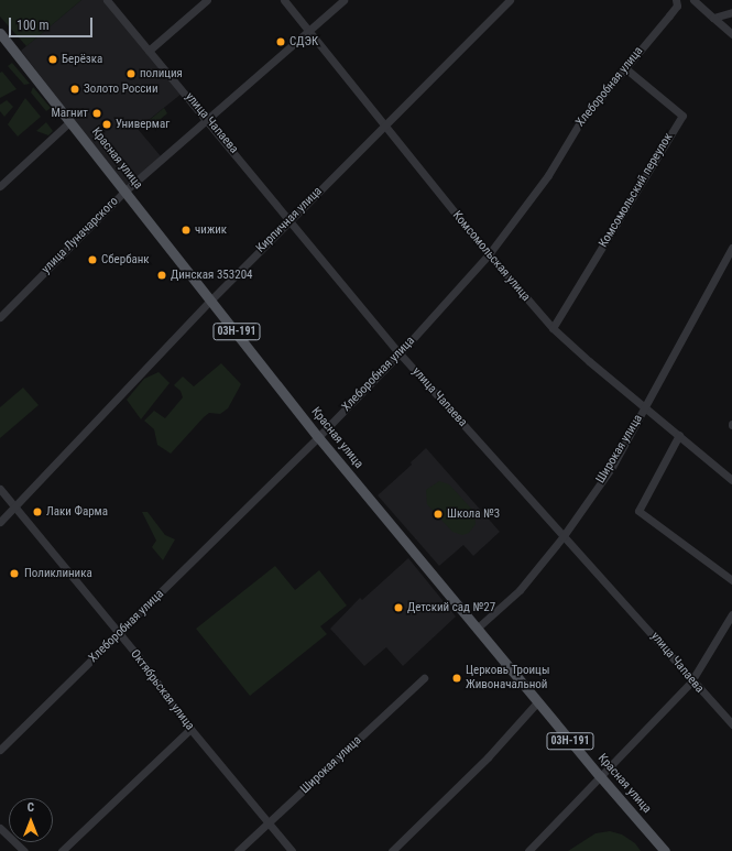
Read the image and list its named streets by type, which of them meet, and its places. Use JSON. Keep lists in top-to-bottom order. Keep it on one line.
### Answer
{"streets":{"main road":["Красная улица","03Н-191"],"street":["Хлеборобная улица","улица Чапаева","Комсомольский переулок","Кирпичная улица","улица Луначарского","Комсомольская улица","Широкая улица","Октябрьская улица"]},"crossings":[["Хлеборобная улица","улица Чапаева"],["Хлеборобная улица","Красная улица"],["Хлеборобная улица","Комсомольский переулок"],["Хлеборобная улица","Комсомольская улица"],["Хлеборобная улица","Октябрьская улица"],["улица Чапаева","Кирпичная улица"],["улица Чапаева","улица Луначарского"],["улица Чапаева","Широкая улица"],["Красная улица","Кирпичная улица"],["Красная улица","улица Луначарского"],["Красная улица","Широкая улица"],["Комсомольский переулок","Комсомольская улица"],["Кирпичная улица","Комсомольская улица"],["Кирпичная улица","Октябрьская улица"],["улица Луначарского","Комсомольская улица"],["Комсомольская улица","Широкая улица"],["Широкая улица","Октябрьская улица"]],"places":["СДЭК","Берёзка","полиция","Золото России","Магнит","Универмаг","чижик","Сбербанк","Динская 353204","Лаки Фарма","Школа №3","Поликлиника","Детский сад №27","Церковь Троицы Живоначальной"],"scale_bar":"100 m","north":"top"}
